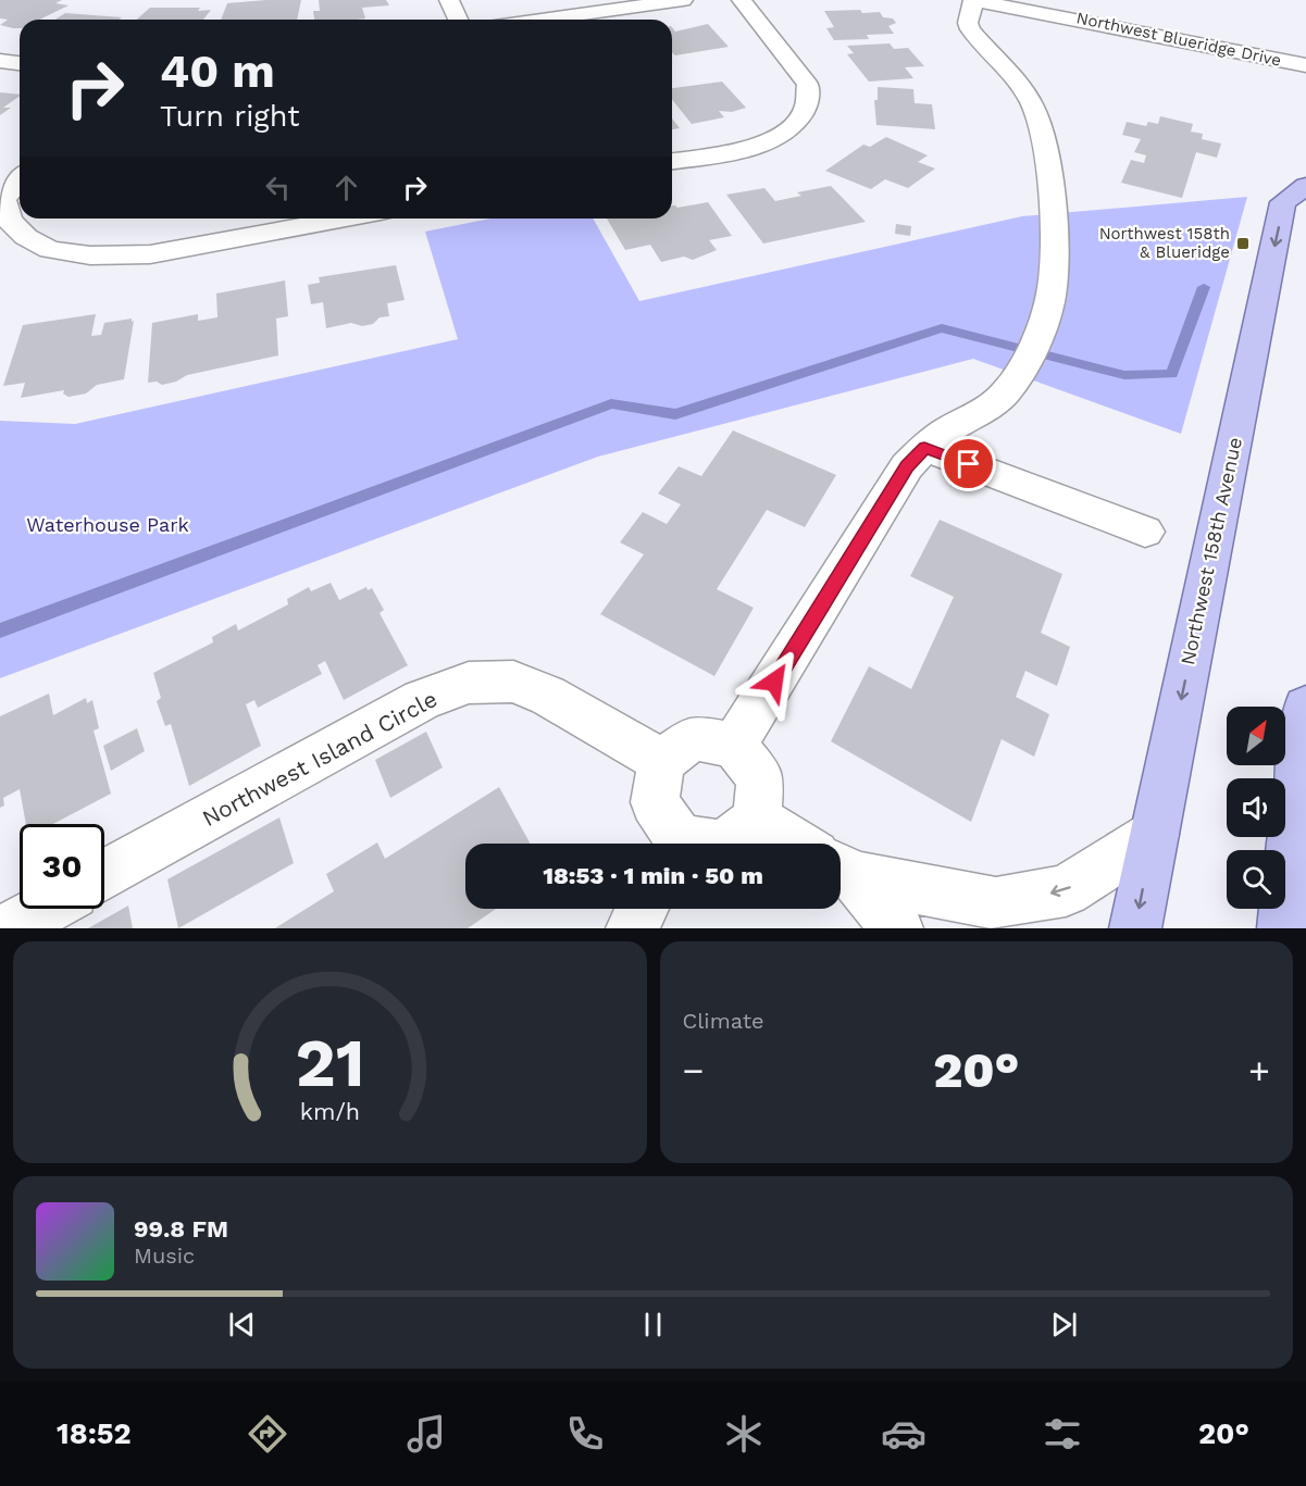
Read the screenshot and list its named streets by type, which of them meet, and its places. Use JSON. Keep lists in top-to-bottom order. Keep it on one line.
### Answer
{"streets":{"main road":["Northwest 158th Avenue"],"street":["Northwest Blueridge Drive","Northwest Island Circle"]},"one_way":["Northwest 158th Avenue"],"parks":["Waterhouse Park"],"places":{"transit":["Northwest 158th & Blueridge"]},"north":"top right","page":{"turn":["40 m","Turn right"],"limit":"30","trip":"18:53 · 1 min · 50 m","tile":"Climate","heat":["−","20°","+"],"song":["99.8 FM","Music"],"tabs":["18:52","20°"],"gauge":["21","km/h"]}}
